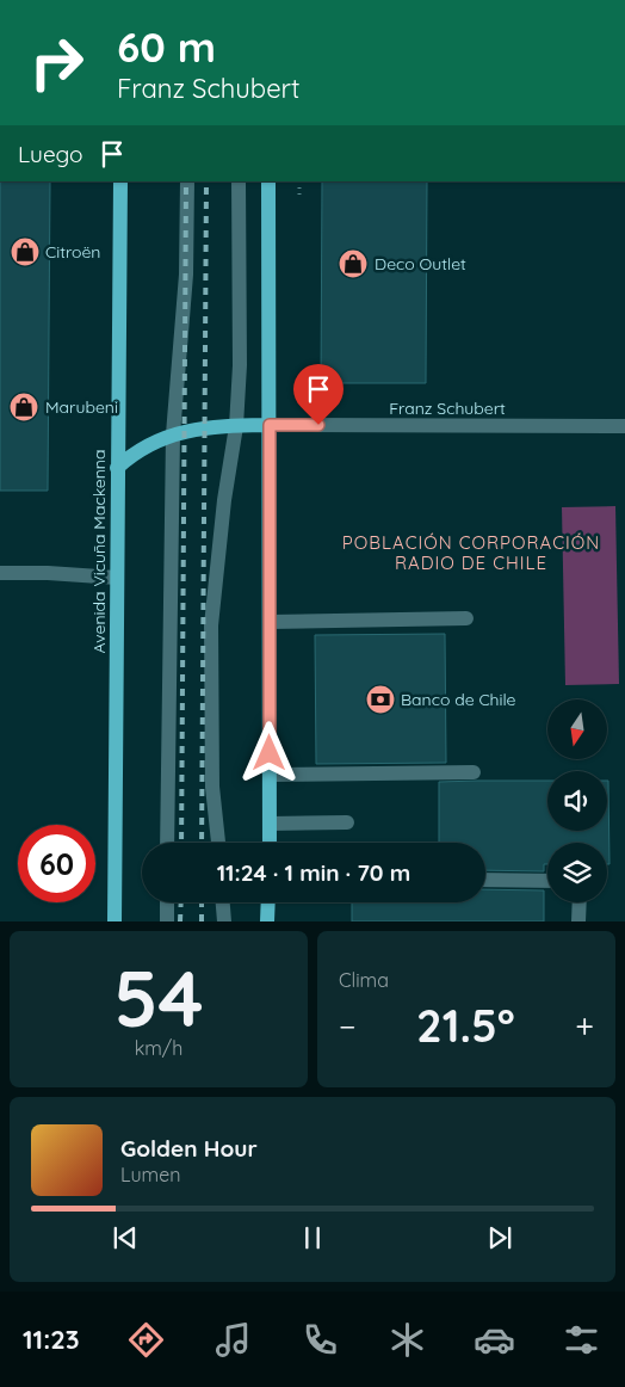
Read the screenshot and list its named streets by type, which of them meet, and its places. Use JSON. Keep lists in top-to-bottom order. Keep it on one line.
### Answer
{"streets":{"main road":["Avenida Vicuña Mackenna"],"street":["Franz Schubert"]},"districts":["POBLACIÓN CORPORACIÓN RADIO DE CHILE"],"places":{"shop":["Citroën","Deco Outlet","Marubeni"],"bank":["Banco de Chile"]},"north":"bottom","page":{"turn":["60 m","Franz Schubert"],"then":"Luego","limit":"60","trip":"11:24 · 1 min · 70 m","tile":[["54","km/h"],"Clima"],"heat":["−","21.5°","+"],"song":["Golden Hour","Lumen"],"tabs":"11:23"}}
